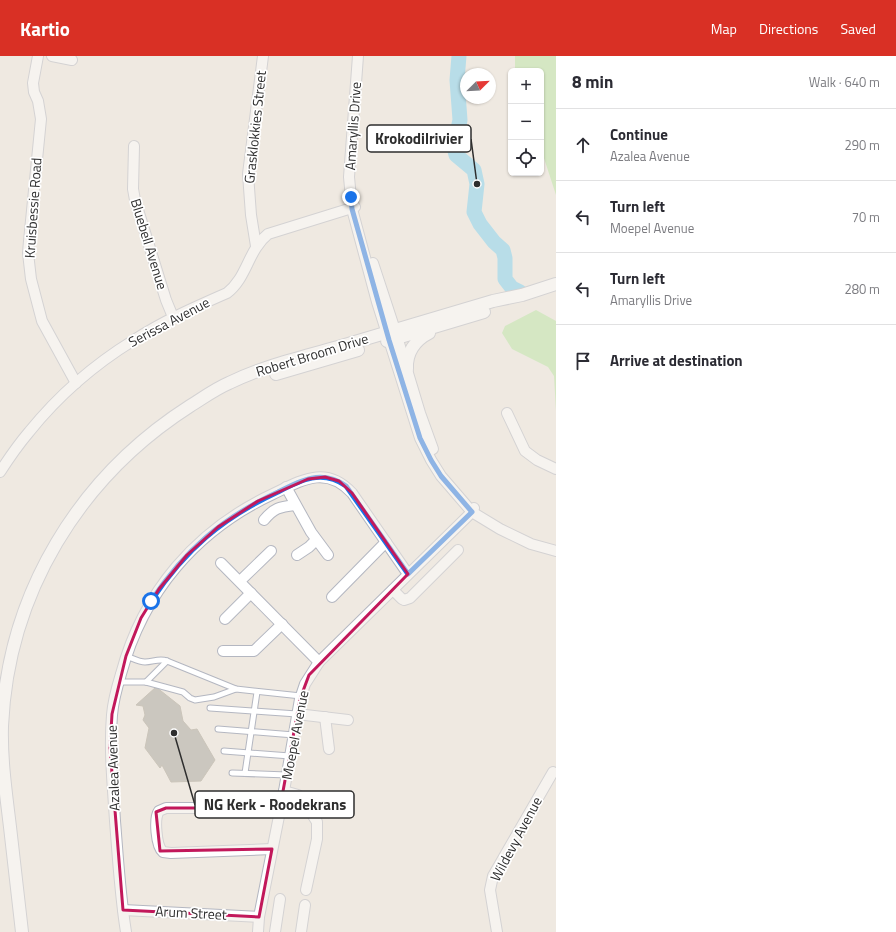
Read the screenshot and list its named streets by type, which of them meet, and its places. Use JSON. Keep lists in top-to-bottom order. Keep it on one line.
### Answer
{"streets":{"street":["Amaryllis Drive","Grasklokkies Street","Kruisbessie Road","Bluebell Avenue","Serissa Avenue","Robert Broom Drive","Moepel Avenue","Azalea Avenue","Wildevy Avenue","Arum Street"]},"crossings":[["Amaryllis Drive","Serissa Avenue"],["Amaryllis Drive","Robert Broom Drive"],["Amaryllis Drive","Moepel Avenue"],["Grasklokkies Street","Serissa Avenue"],["Kruisbessie Road","Serissa Avenue"],["Bluebell Avenue","Serissa Avenue"],["Moepel Avenue","Azalea Avenue"],["Moepel Avenue","Arum Street"],["Azalea Avenue","Arum Street"]],"places":["Krokodilrivier","NG Kerk - Roodekrans"],"north":"top right","page":{"header":"Kartio","nav":["Map","Directions","Saved"],"heading":["8 min","Walk · 640 m"],"map_buttons":["+","−"],"list":[["Continue","Azalea Avenue","290 m"],["Turn left","Moepel Avenue","70 m"],["Turn left","Amaryllis Drive","280 m"],"Arrive at destination"]}}
